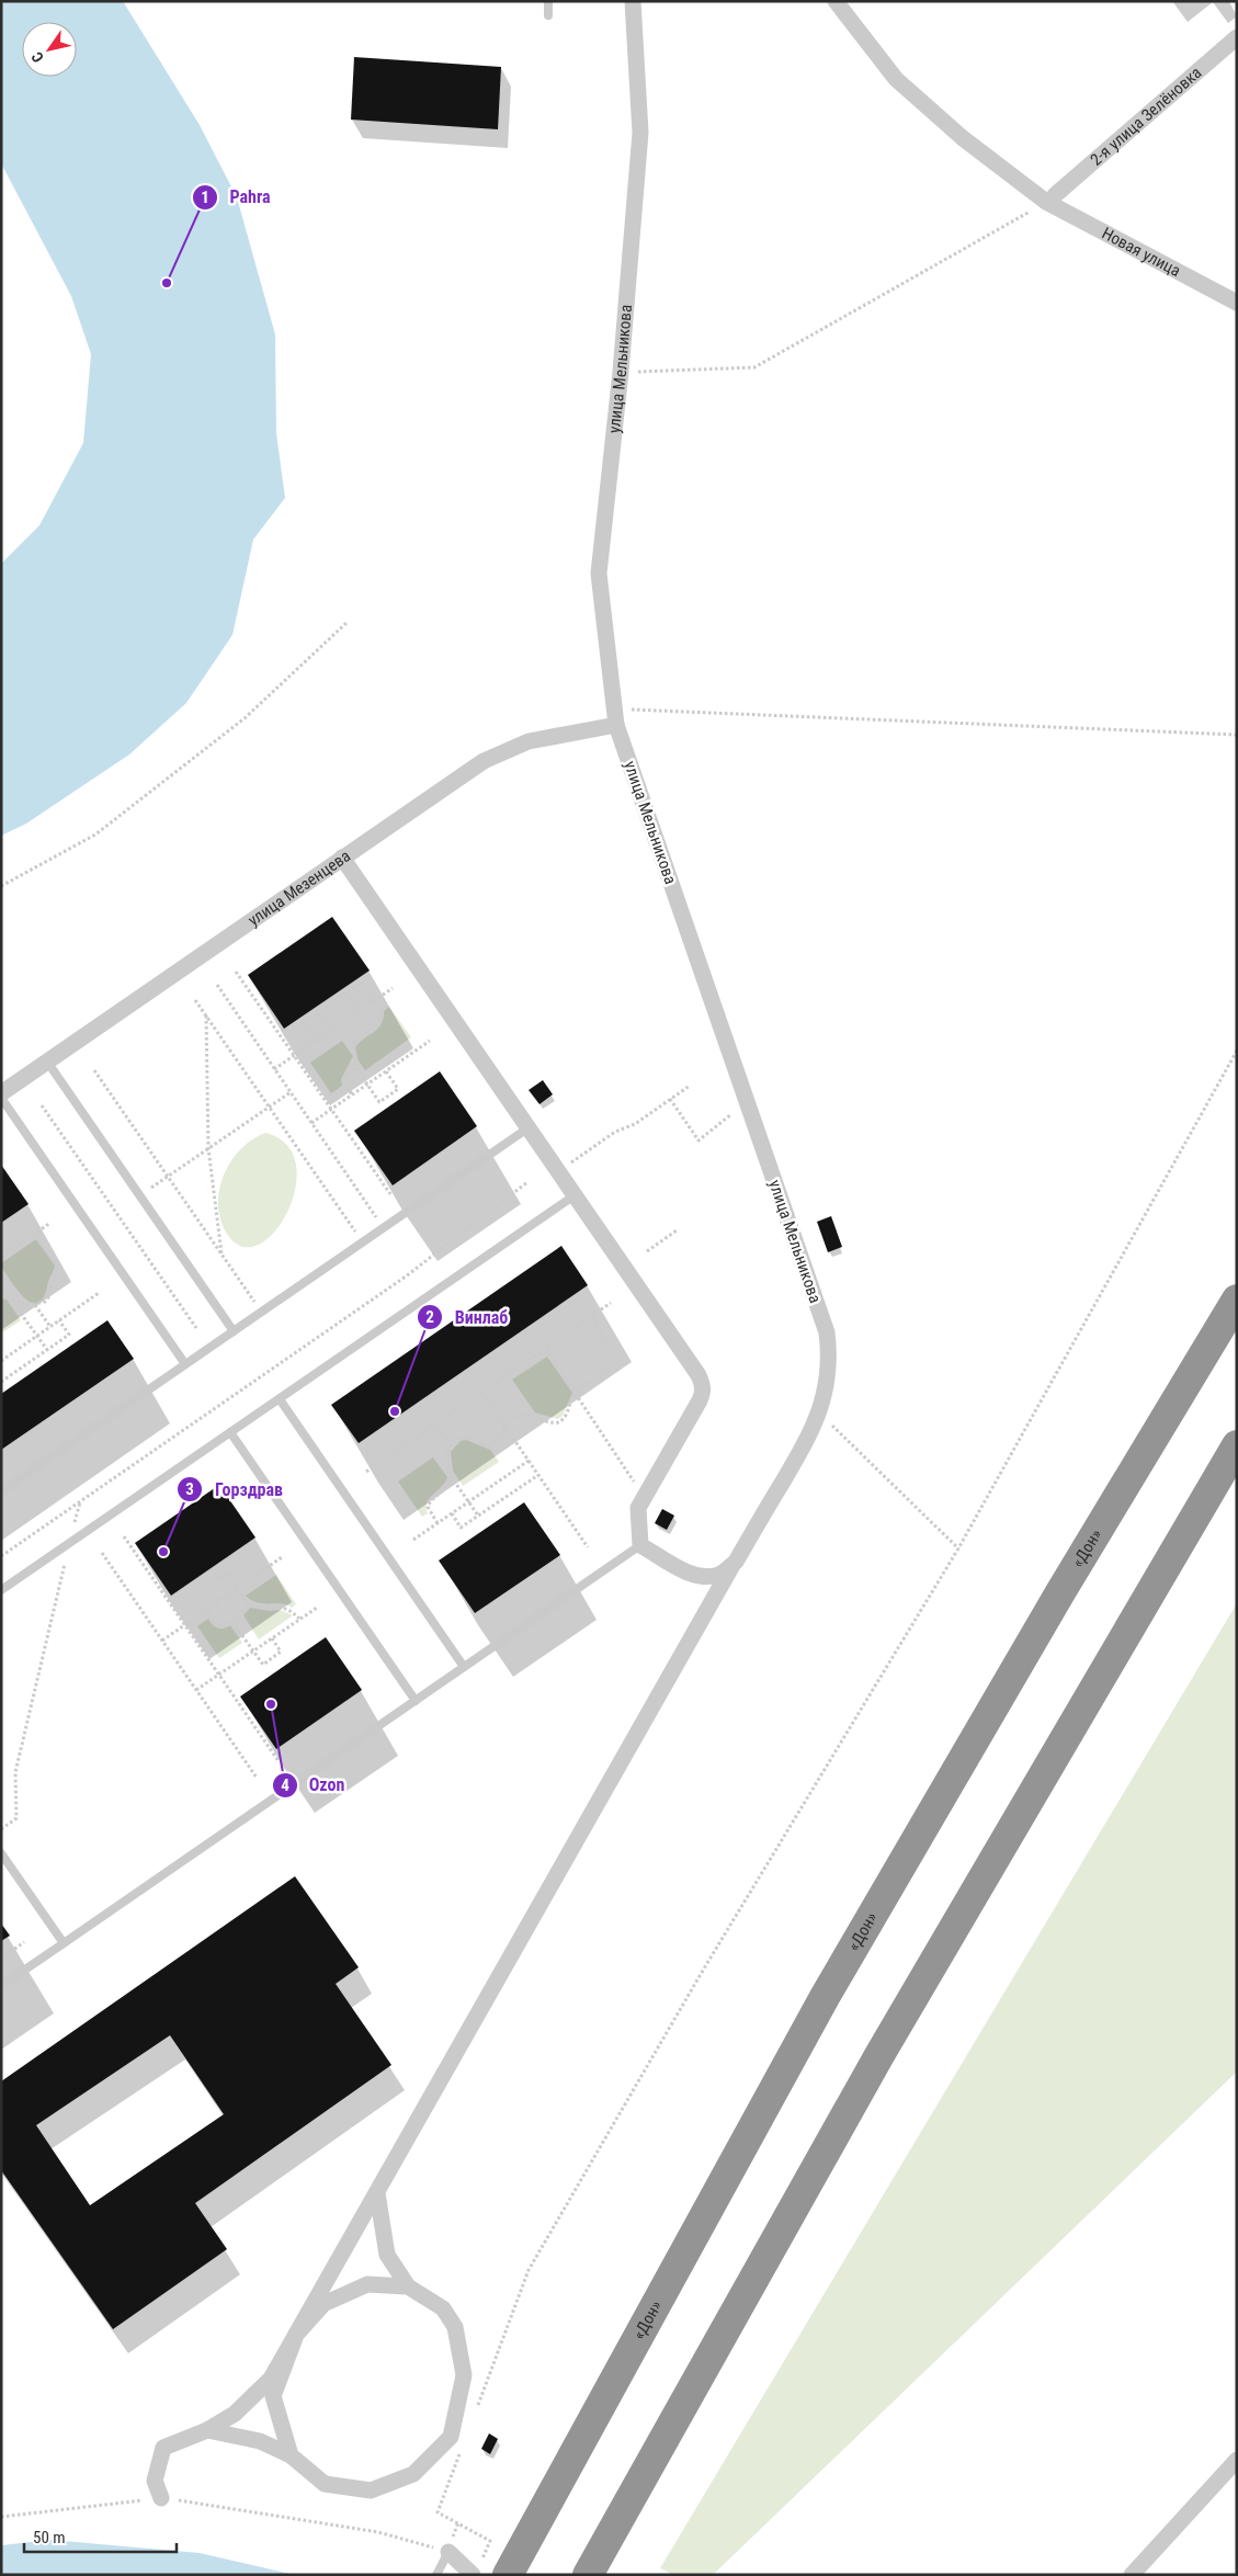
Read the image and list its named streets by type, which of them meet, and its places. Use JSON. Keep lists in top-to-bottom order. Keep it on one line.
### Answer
{"streets":{"highway":["«Дон»"],"street":["2-я улица Зелёновка","Новая улица","улица Мельникова","улица Мезенцева"]},"crossings":[["2-я улица Зелёновка","Новая улица"],["улица Мельникова","улица Мезенцева"]],"places":["Pahra","Винлаб","Горздрав","Ozon"],"scale_bar":"50 m","north":"bottom left"}
